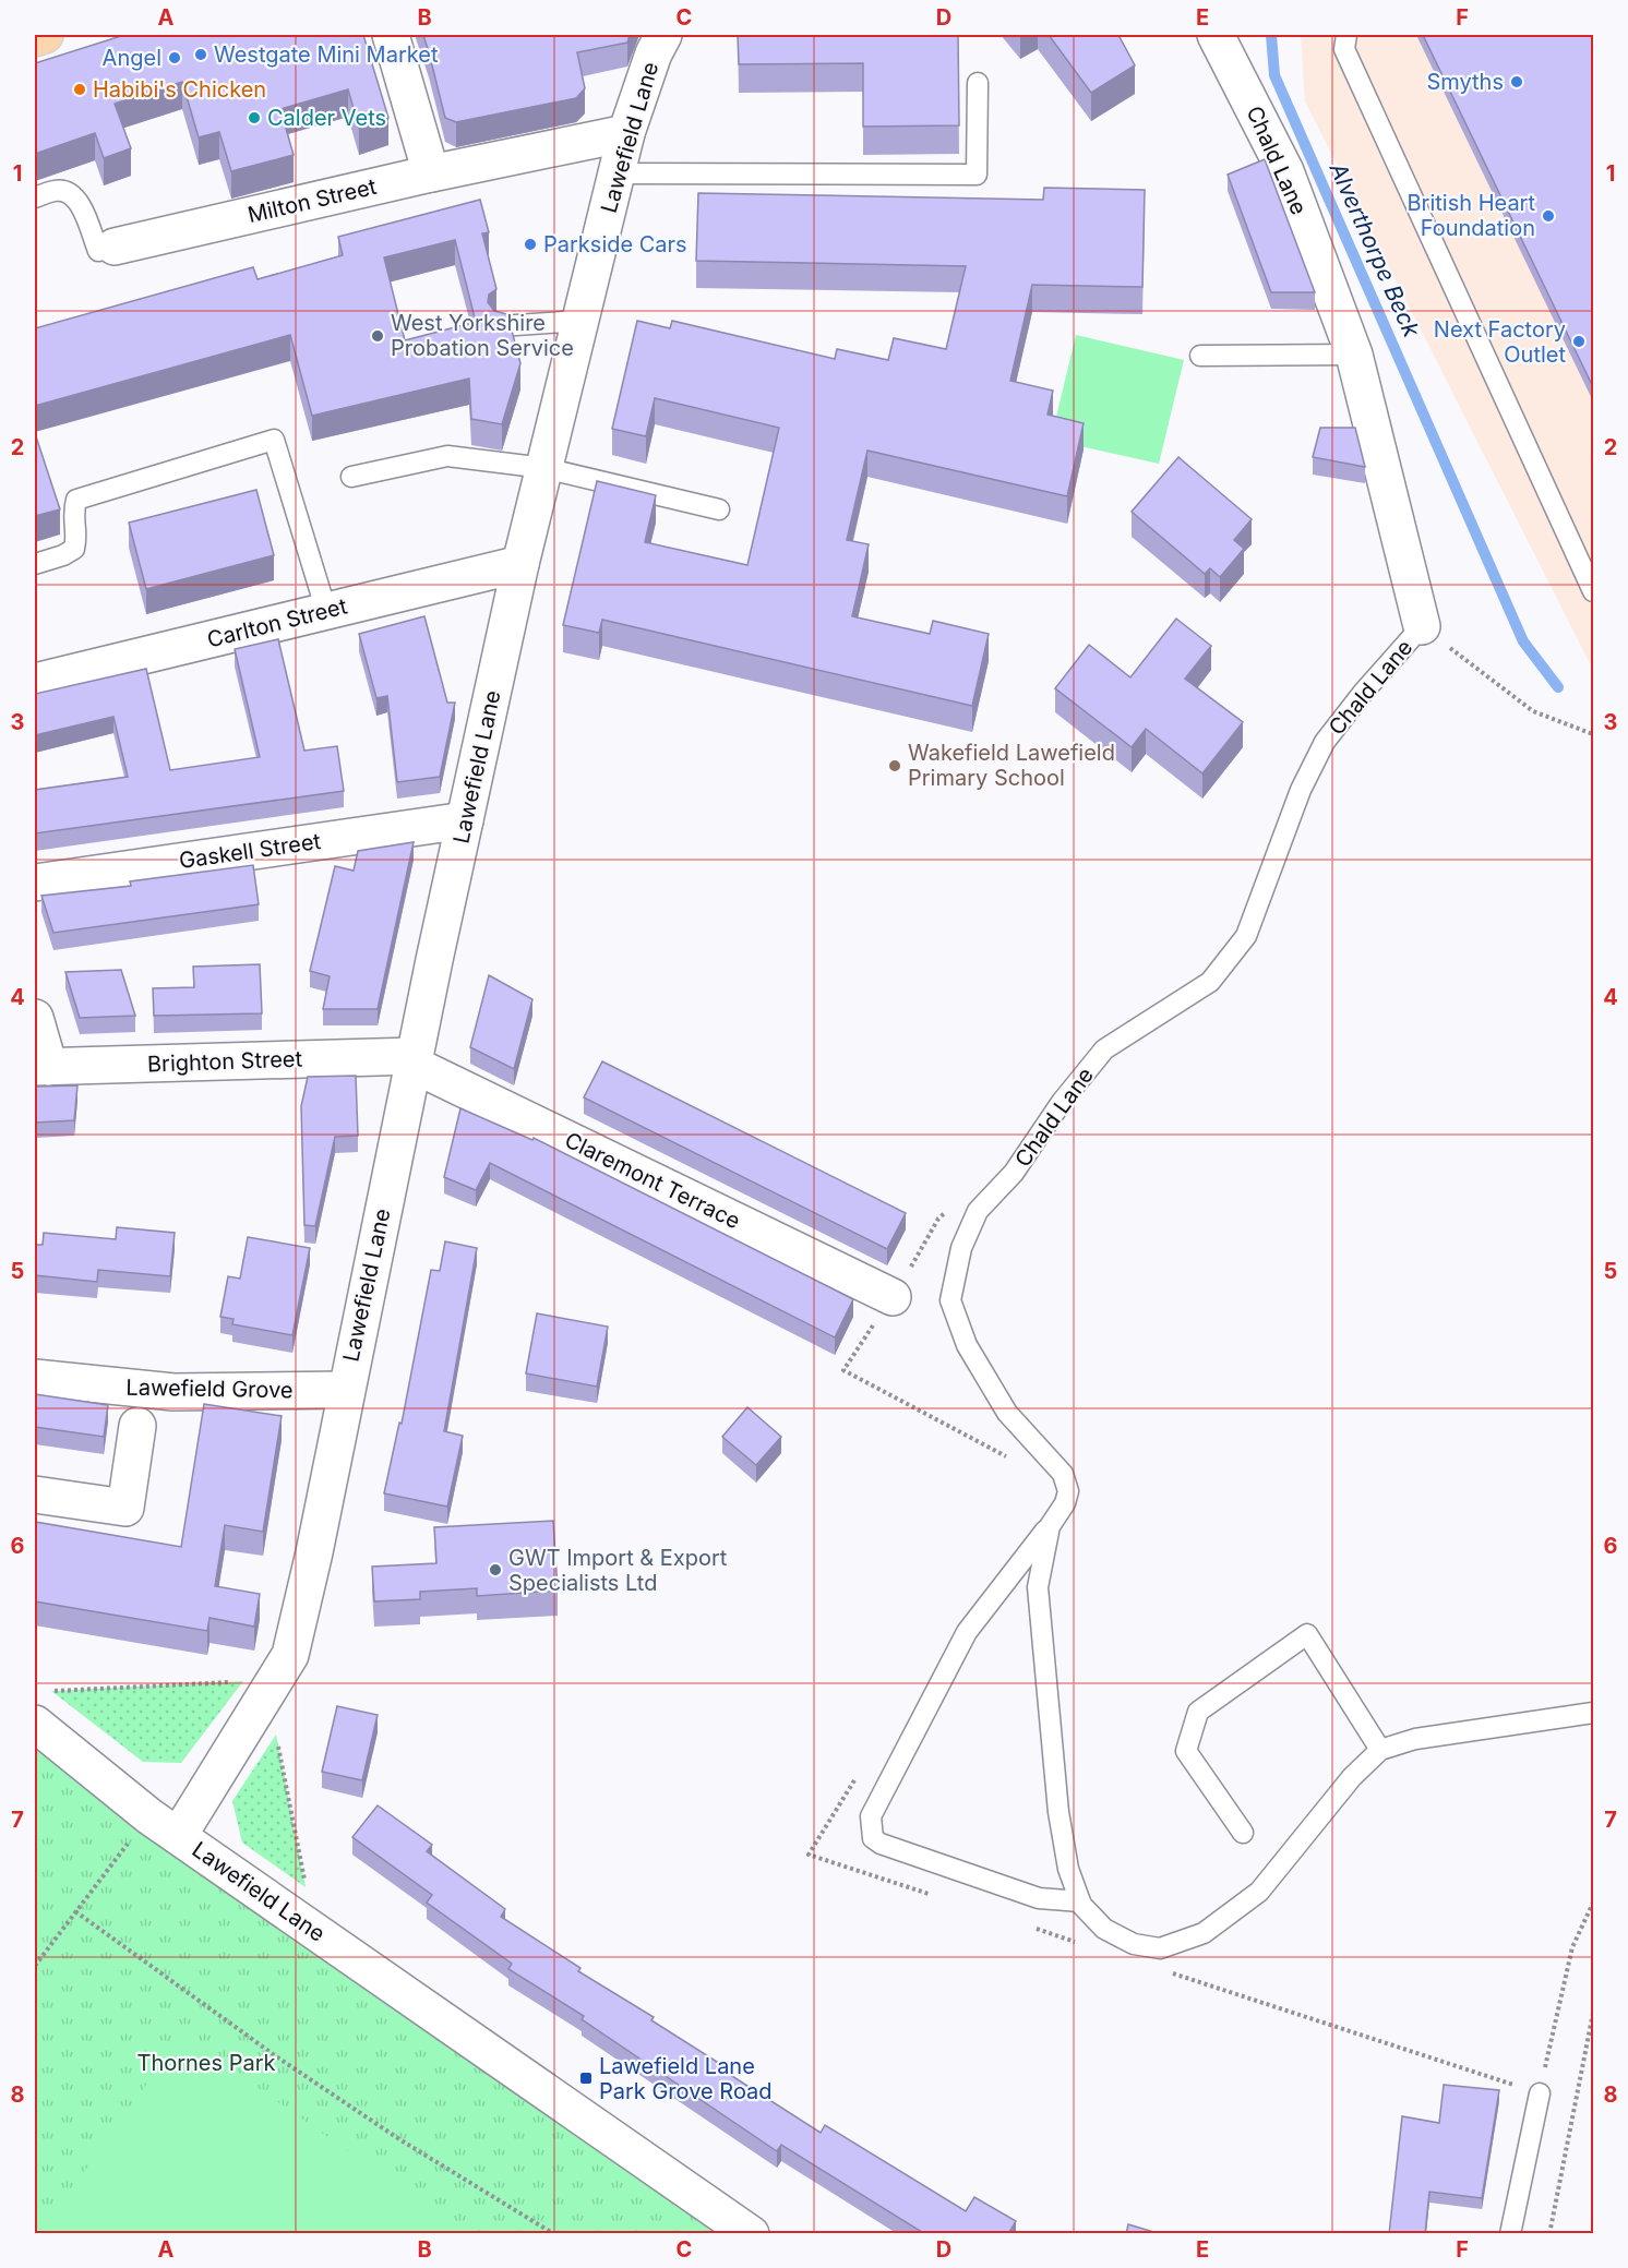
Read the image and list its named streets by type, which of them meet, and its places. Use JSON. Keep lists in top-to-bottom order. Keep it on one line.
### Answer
{"streets":{"street":["Lawefield Lane","Chald Lane","Milton Street","Carlton Street","Gaskell Street","Brighton Street","Claremont Terrace","Lawefield Grove"]},"crossings":[["Lawefield Lane","Milton Street"],["Lawefield Lane","Carlton Street"],["Lawefield Lane","Gaskell Street"],["Lawefield Lane","Brighton Street"],["Lawefield Lane","Claremont Terrace"],["Lawefield Lane","Lawefield Grove"],["Brighton Street","Claremont Terrace"]],"water":["Alverthorpe Beck"],"parks":["Thornes Park"],"places":{"other":["Westgate Mini Market","Angel","Smyths","Habibi's Chicken","Calder Vets","British Heart Foundation","Parkside Cars","West Yorkshire Probation Service","Next Factory Outlet","Wakefield Lawefield Primary School","GWT Import & Export Specialists Ltd"],"transit":["Lawefield Lane Park Grove Road"]},"grid":{"columns":["A","B","C","D","E","F"],"rows":["1","2","3","4","5","6","7","8"]}}
